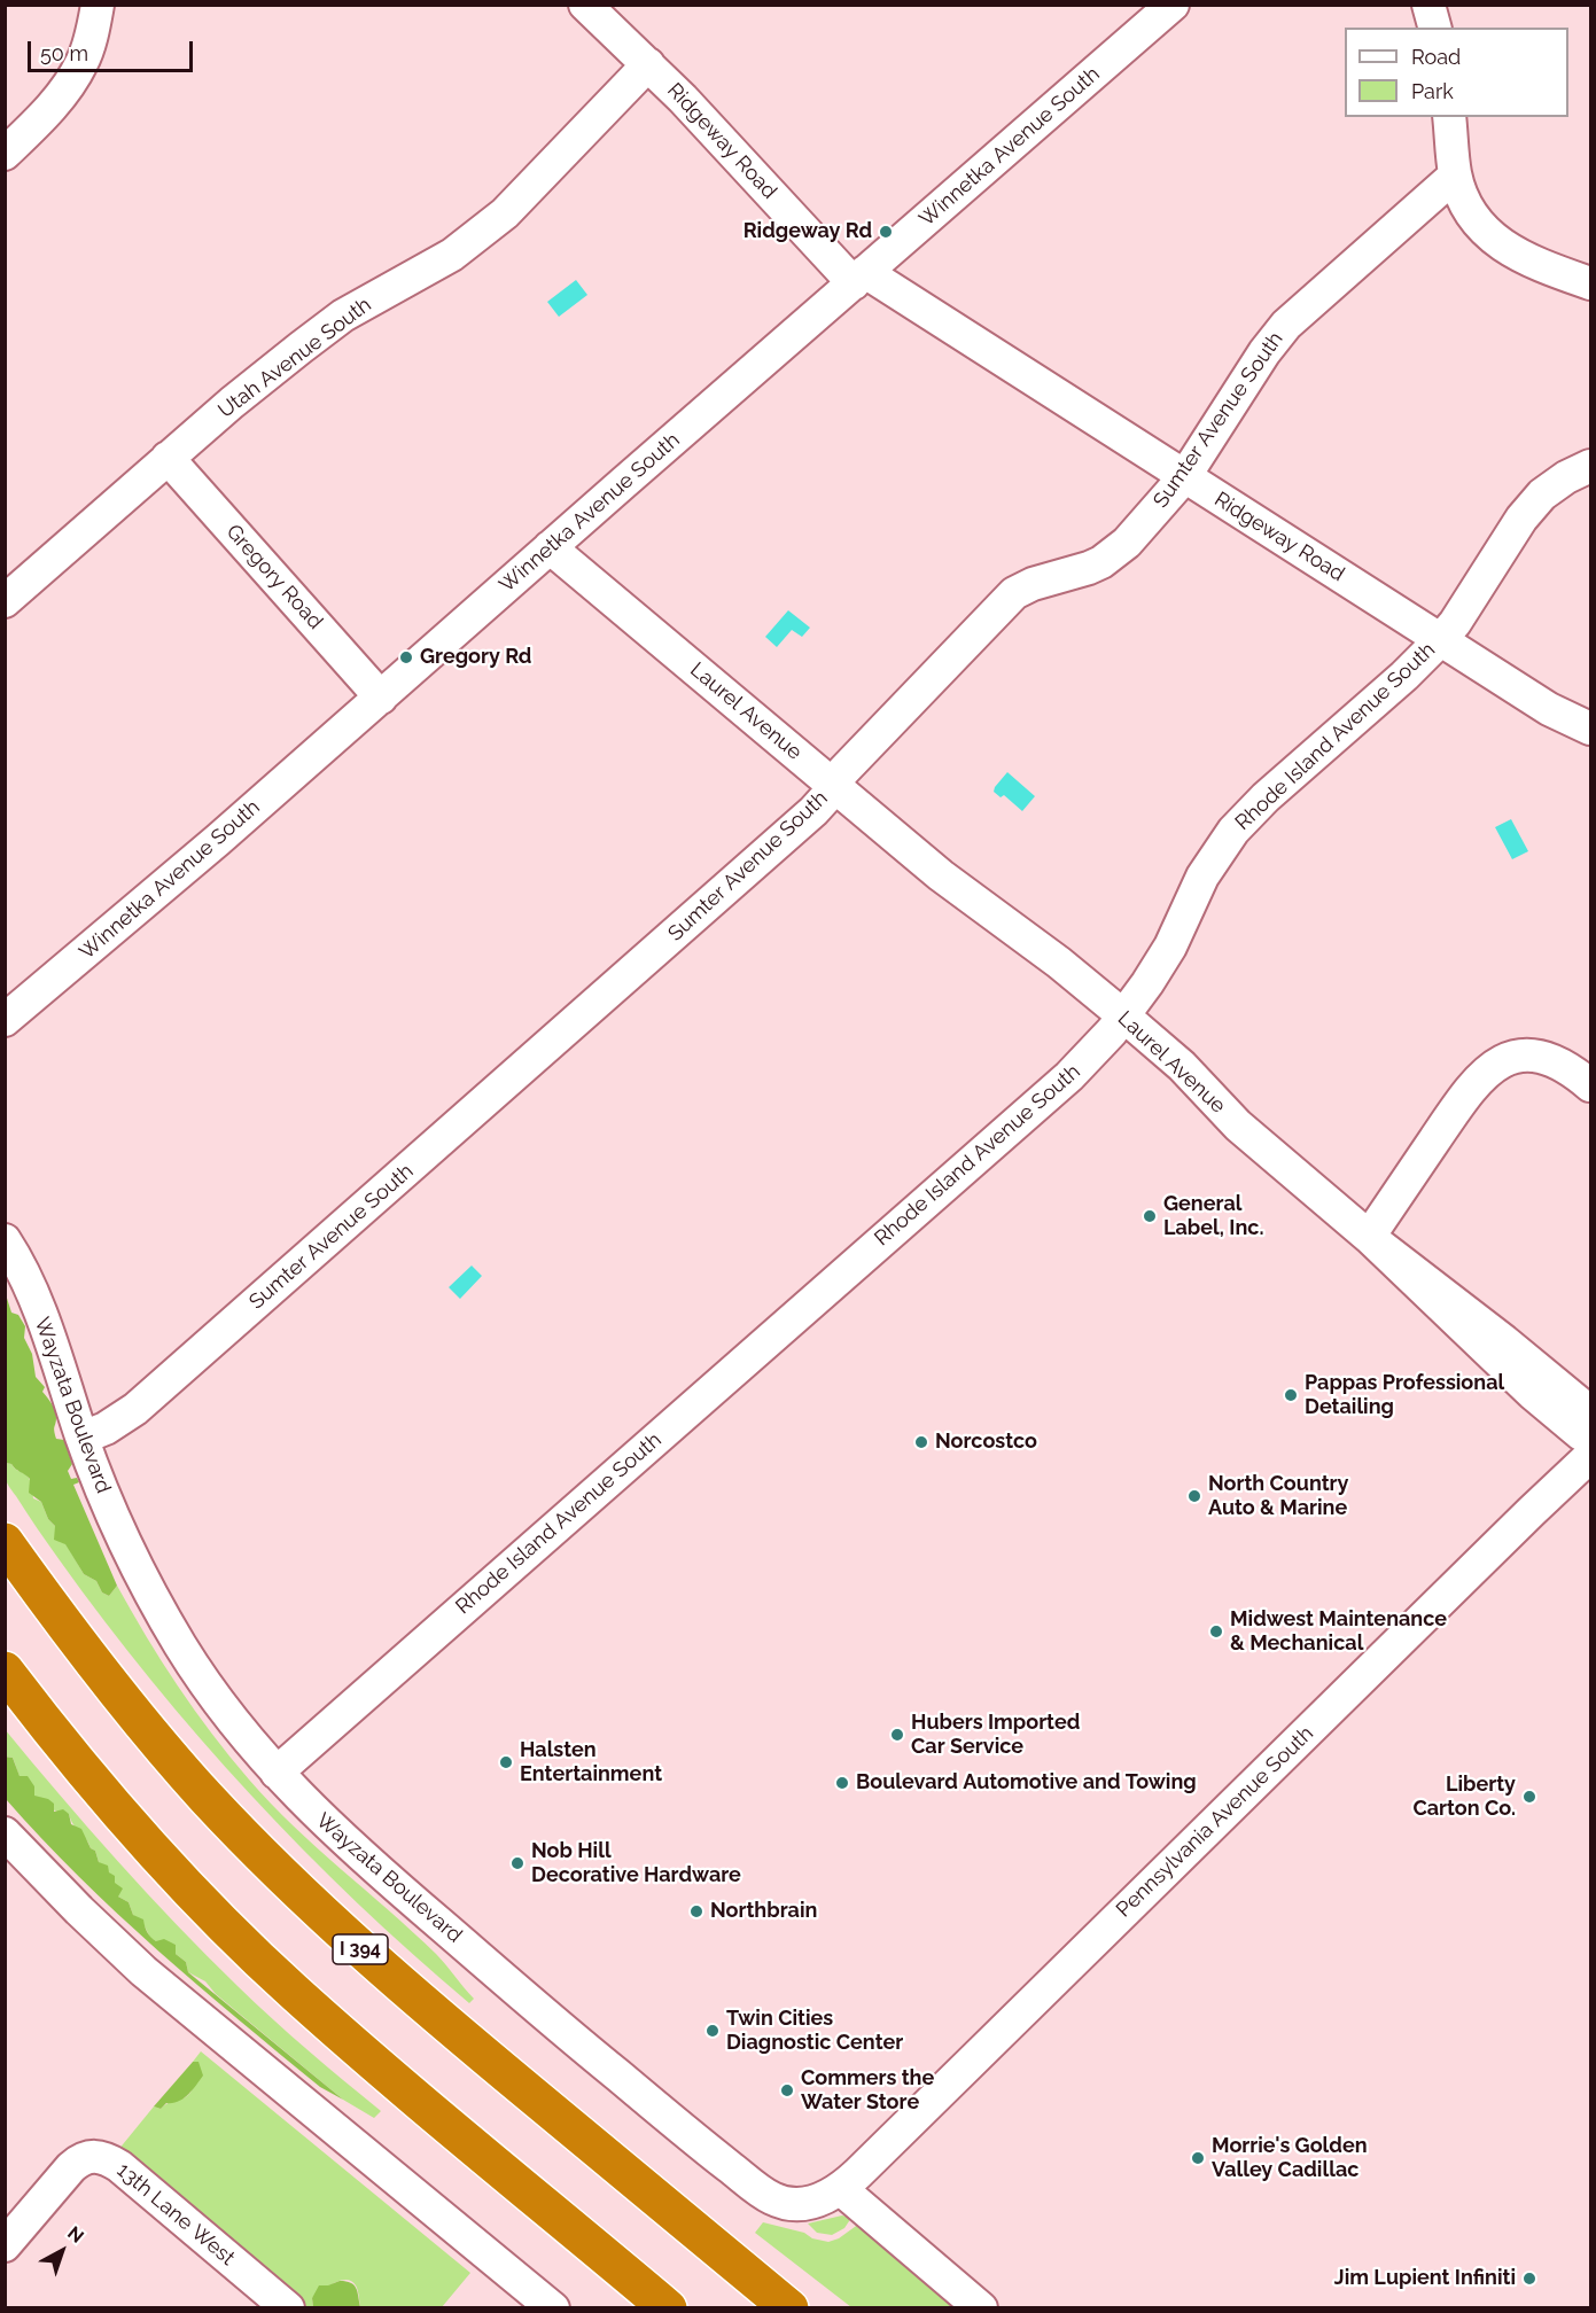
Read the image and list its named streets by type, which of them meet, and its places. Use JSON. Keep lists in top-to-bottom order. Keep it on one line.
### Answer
{"streets":{"highway":["I 394"],"street":["Ridgeway Road","Winnetka Avenue South","Utah Avenue South","Sumter Avenue South","Gregory Road","Laurel Avenue","Rhode Island Avenue South","Wayzata Boulevard","Pennsylvania Avenue South","13th Lane West"]},"crossings":[["Ridgeway Road","Winnetka Avenue South"],["Ridgeway Road","Utah Avenue South"],["Ridgeway Road","Sumter Avenue South"],["Ridgeway Road","Rhode Island Avenue South"],["Winnetka Avenue South","Gregory Road"],["Winnetka Avenue South","Laurel Avenue"],["Utah Avenue South","Gregory Road"],["Sumter Avenue South","Laurel Avenue"],["Sumter Avenue South","Wayzata Boulevard"],["Laurel Avenue","Rhode Island Avenue South"],["Rhode Island Avenue South","Wayzata Boulevard"],["Wayzata Boulevard","Pennsylvania Avenue South"]],"places":["Ridgeway Rd","Gregory Rd","General Label, Inc.","Pappas Professional Detailing","Norcostco","North Country Auto & Marine","Midwest Maintenance & Mechanical","Hubers Imported Car Service","Halsten Entertainment","Boulevard Automotive and Towing","Liberty Carton Co.","Nob Hill Decorative Hardware","Northbrain","Twin Cities Diagnostic Center","Commers the Water Store","Morrie's Golden Valley Cadillac","Jim Lupient Infiniti"],"legend":["Road","Park"],"scale_bar":"50 m","north":"top right"}
